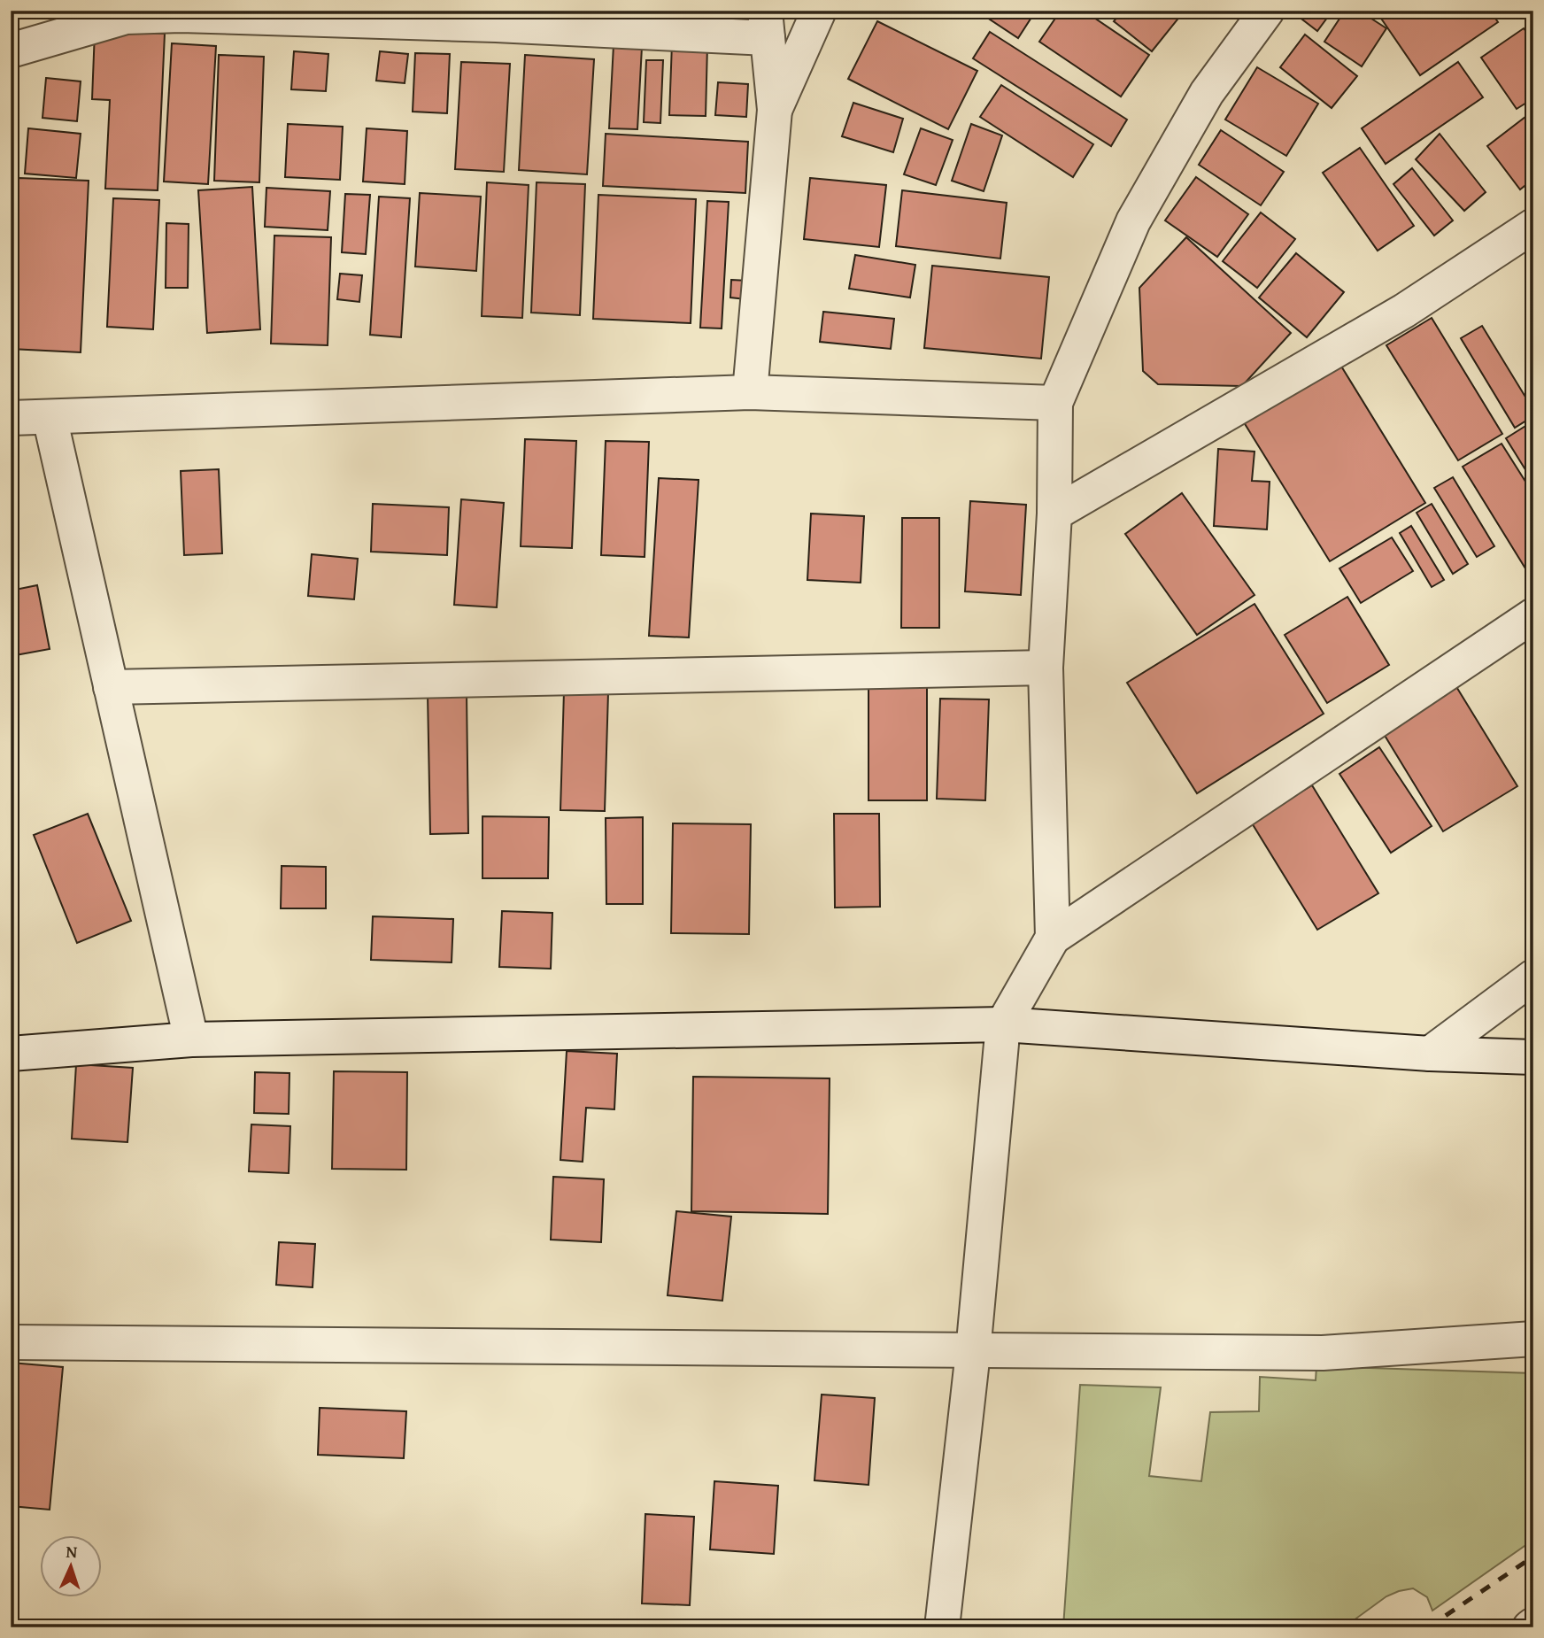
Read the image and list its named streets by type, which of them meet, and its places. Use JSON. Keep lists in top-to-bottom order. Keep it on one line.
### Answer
{"north":"top"}
